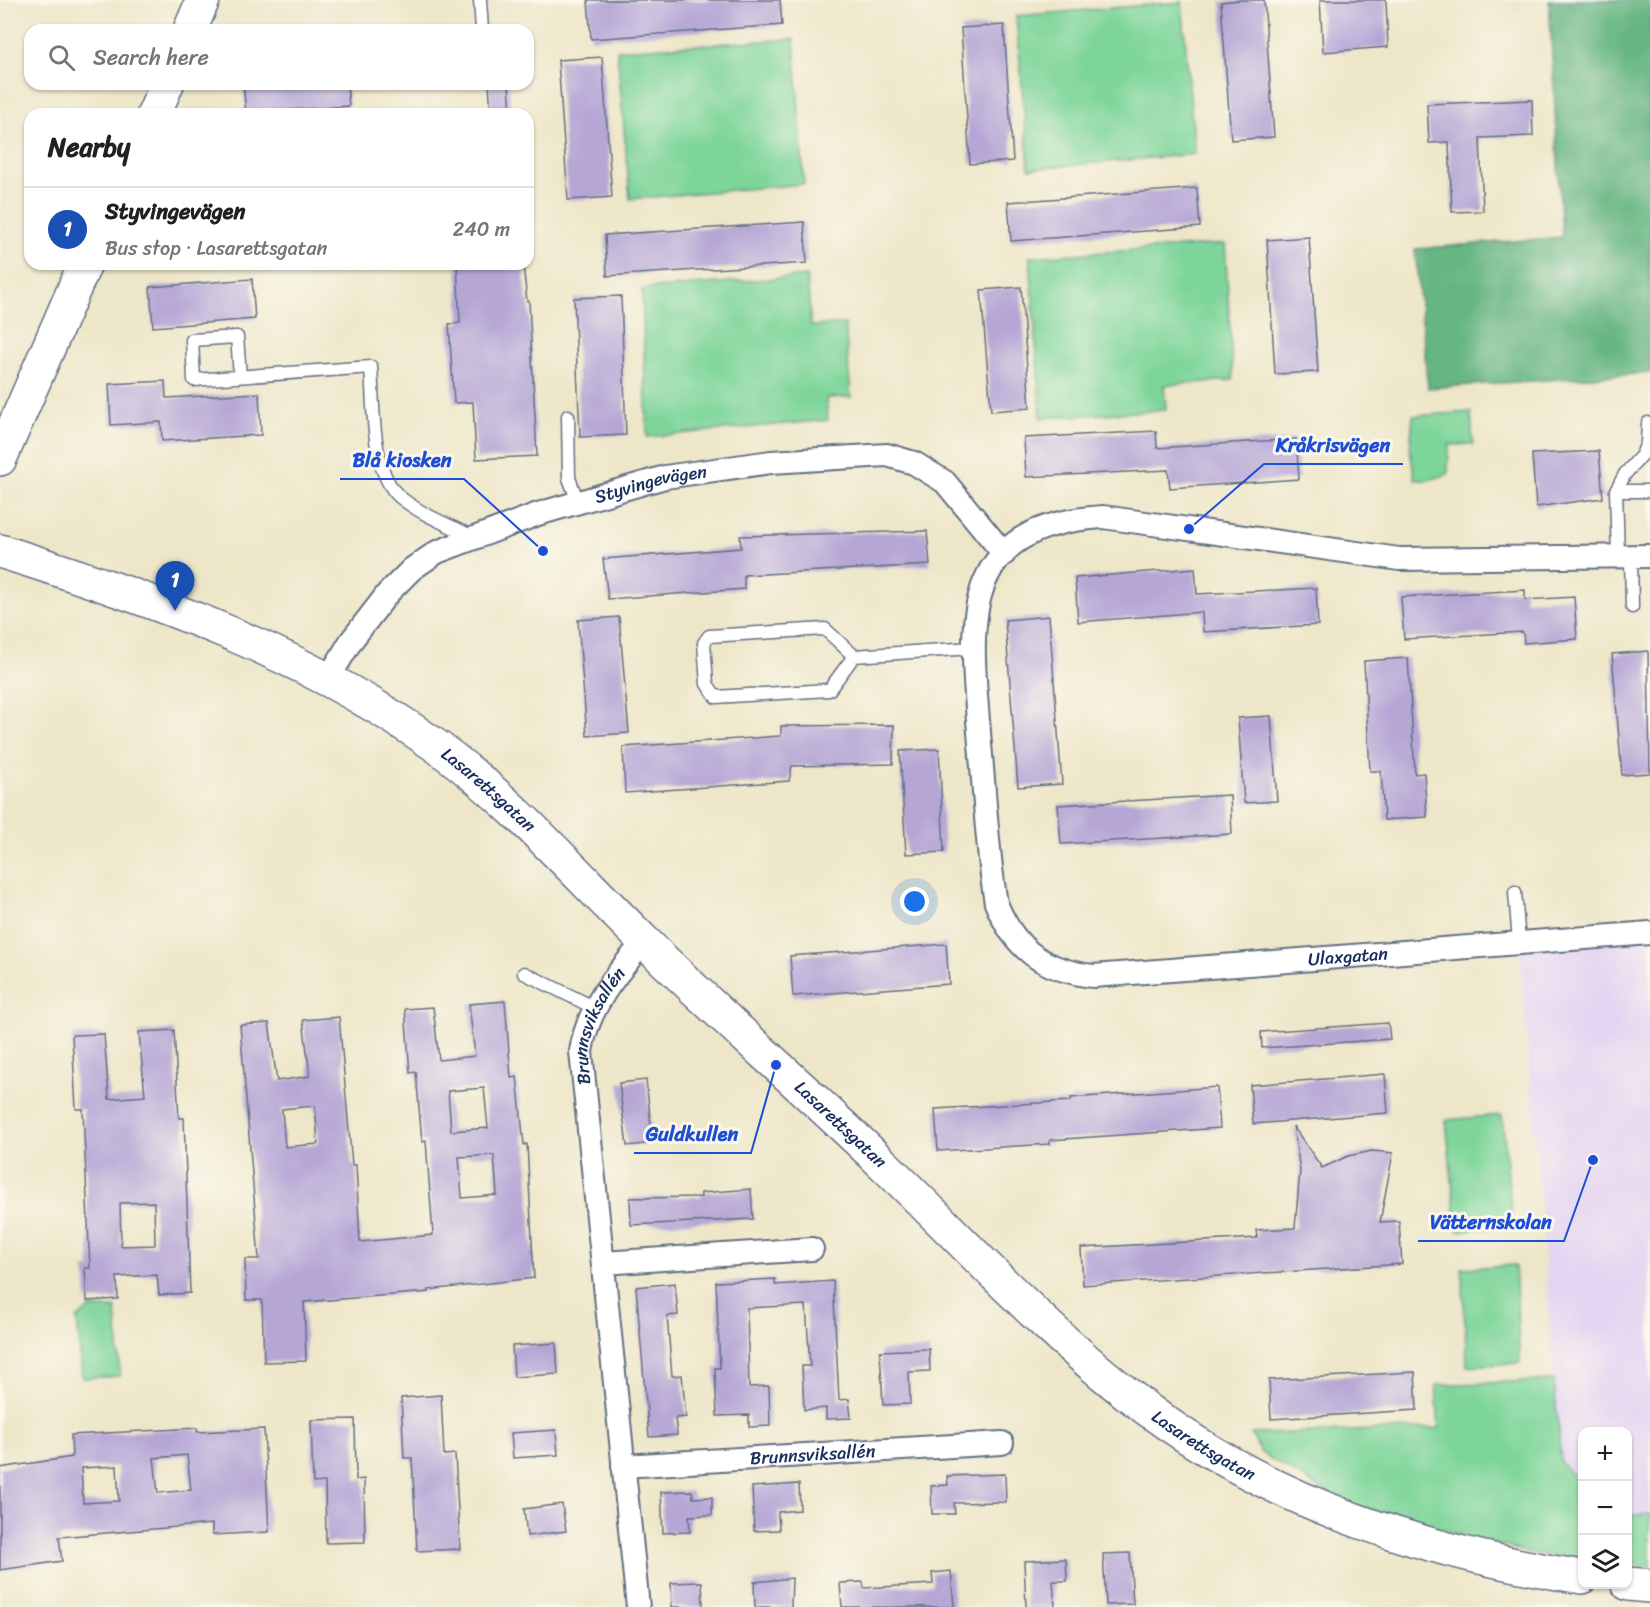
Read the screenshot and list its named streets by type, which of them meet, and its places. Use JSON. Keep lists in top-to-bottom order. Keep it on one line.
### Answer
{"streets":{"street":["Styvingevägen","Lasarettsgatan","Ulaxgatan","Brunnsviksallén"]},"crossings":[["Styvingevägen","Lasarettsgatan"],["Lasarettsgatan","Brunnsviksallén"]],"places":["Kråkrisvägen","Blå kiosken","Guldkullen","Vätternskolan"],"page":{"search":"Search here","heading":"Nearby","list":[{"mark":"1","name":"Styvingevägen","note":"Bus stop · Lasarettsgatan","value":"240 m"}],"pins":"1","map_buttons":["+","−"]}}
